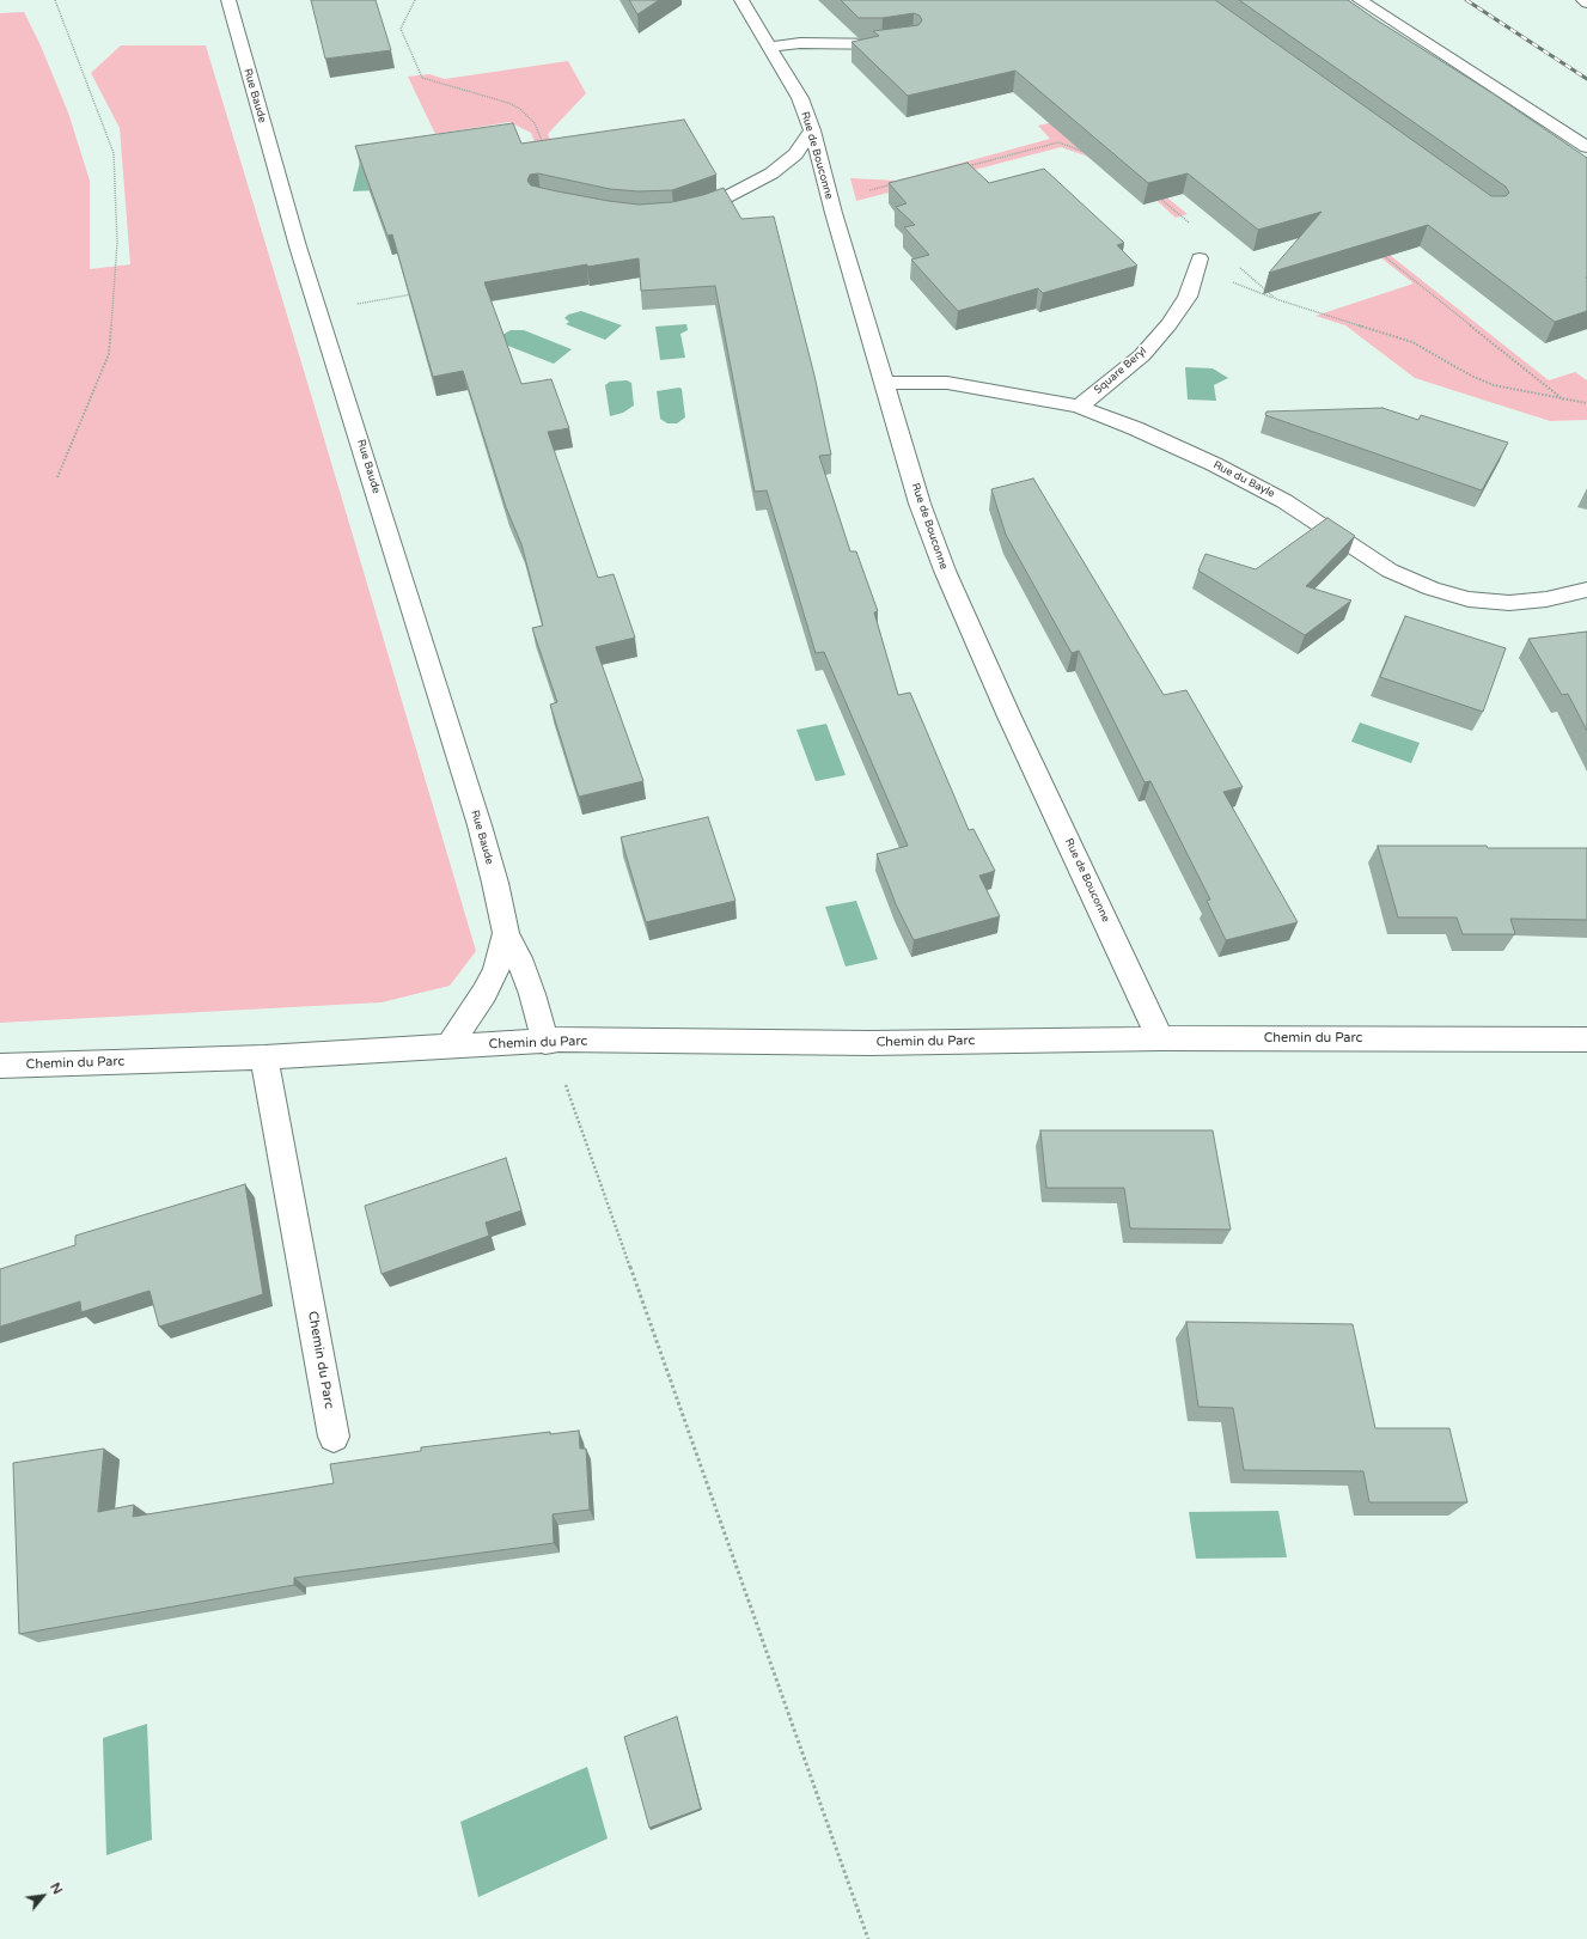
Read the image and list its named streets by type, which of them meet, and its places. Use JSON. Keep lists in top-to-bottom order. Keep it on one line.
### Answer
{"streets":{"street":["Rue Baude","Rue de Bouconne","Square Beryl","Rue du Bayle","Chemin du Parc"]},"crossings":[["Rue Baude","Chemin du Parc"],["Rue de Bouconne","Rue du Bayle"],["Rue de Bouconne","Chemin du Parc"],["Square Beryl","Rue du Bayle"]],"north":"top right"}
